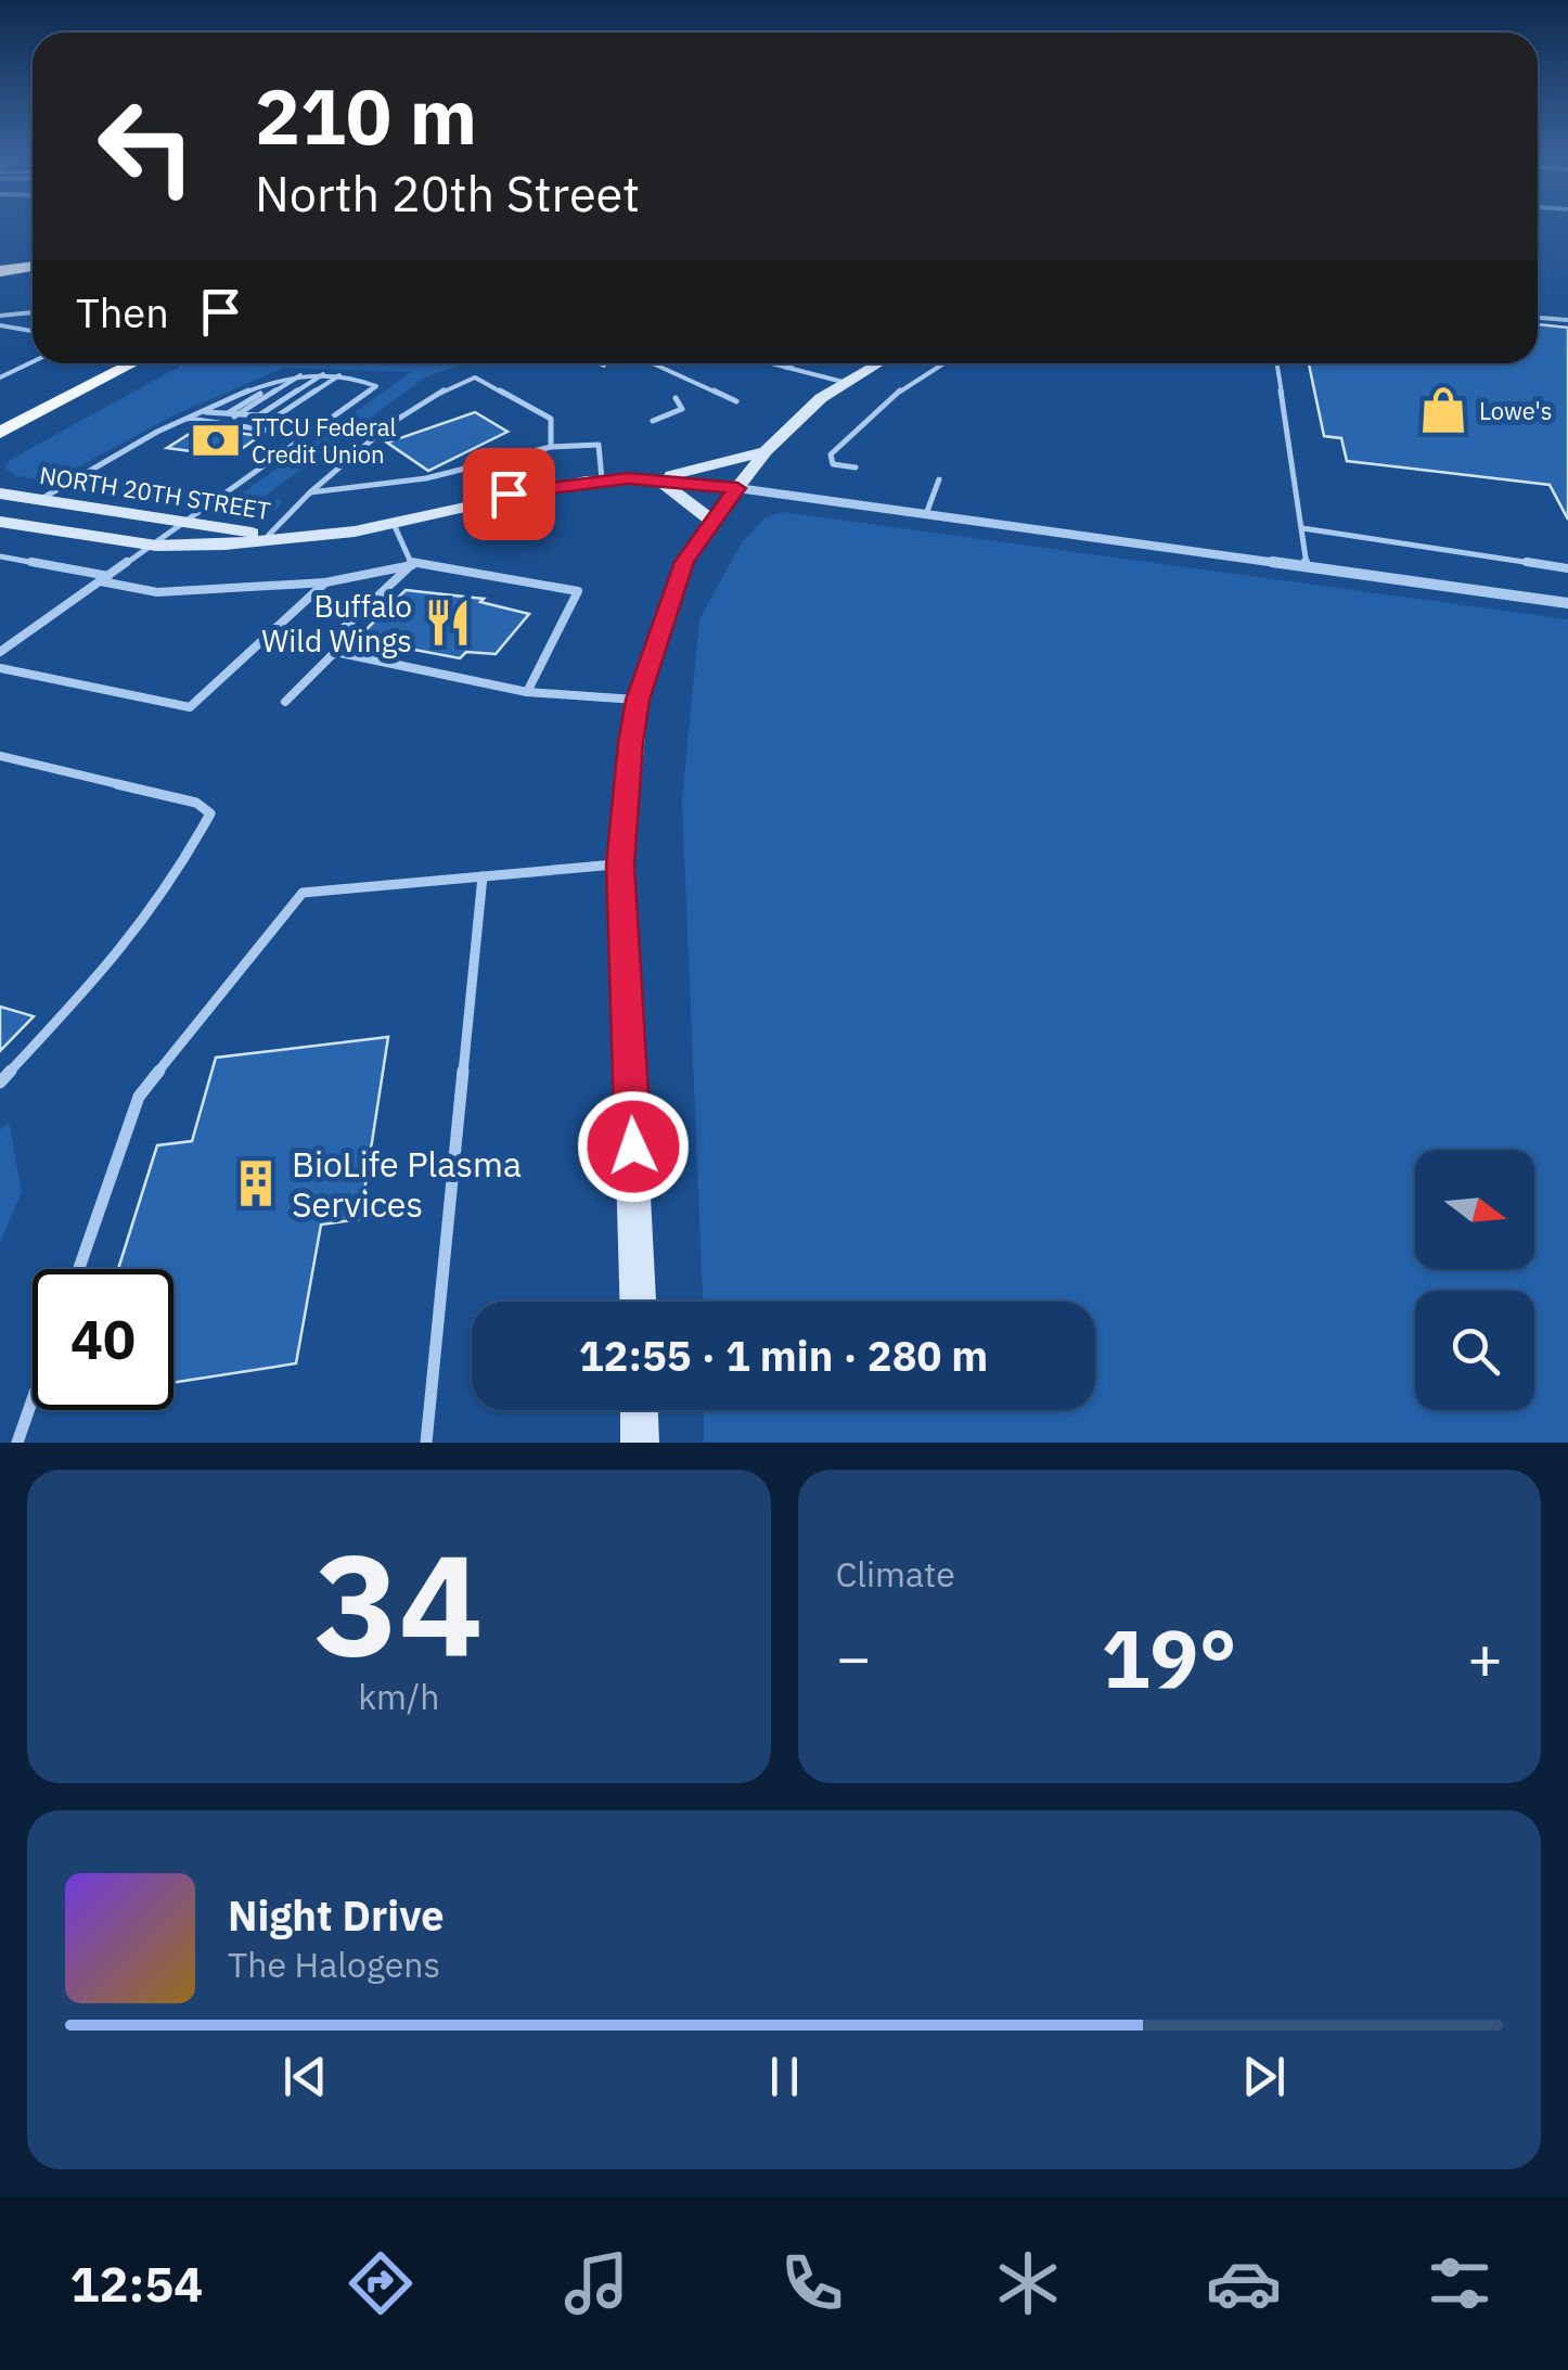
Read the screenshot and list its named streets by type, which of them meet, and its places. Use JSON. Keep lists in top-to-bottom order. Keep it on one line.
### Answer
{"streets":{"street":["NORTH 20TH STREET"]},"places":{"shop":["Lowe's"],"bank":["TTCU Federal Credit Union"],"restaurant":["Buffalo Wild Wings"],"building":["BioLife Plasma Services"]},"north":"right","page":{"turn":["210 m","North 20th Street"],"then":"Then","limit":"40","trip":"12:55 · 1 min · 280 m","tile":[["34","km/h"],"Climate"],"heat":["−","19°","+"],"song":["Night Drive","The Halogens"],"tabs":"12:54"}}
